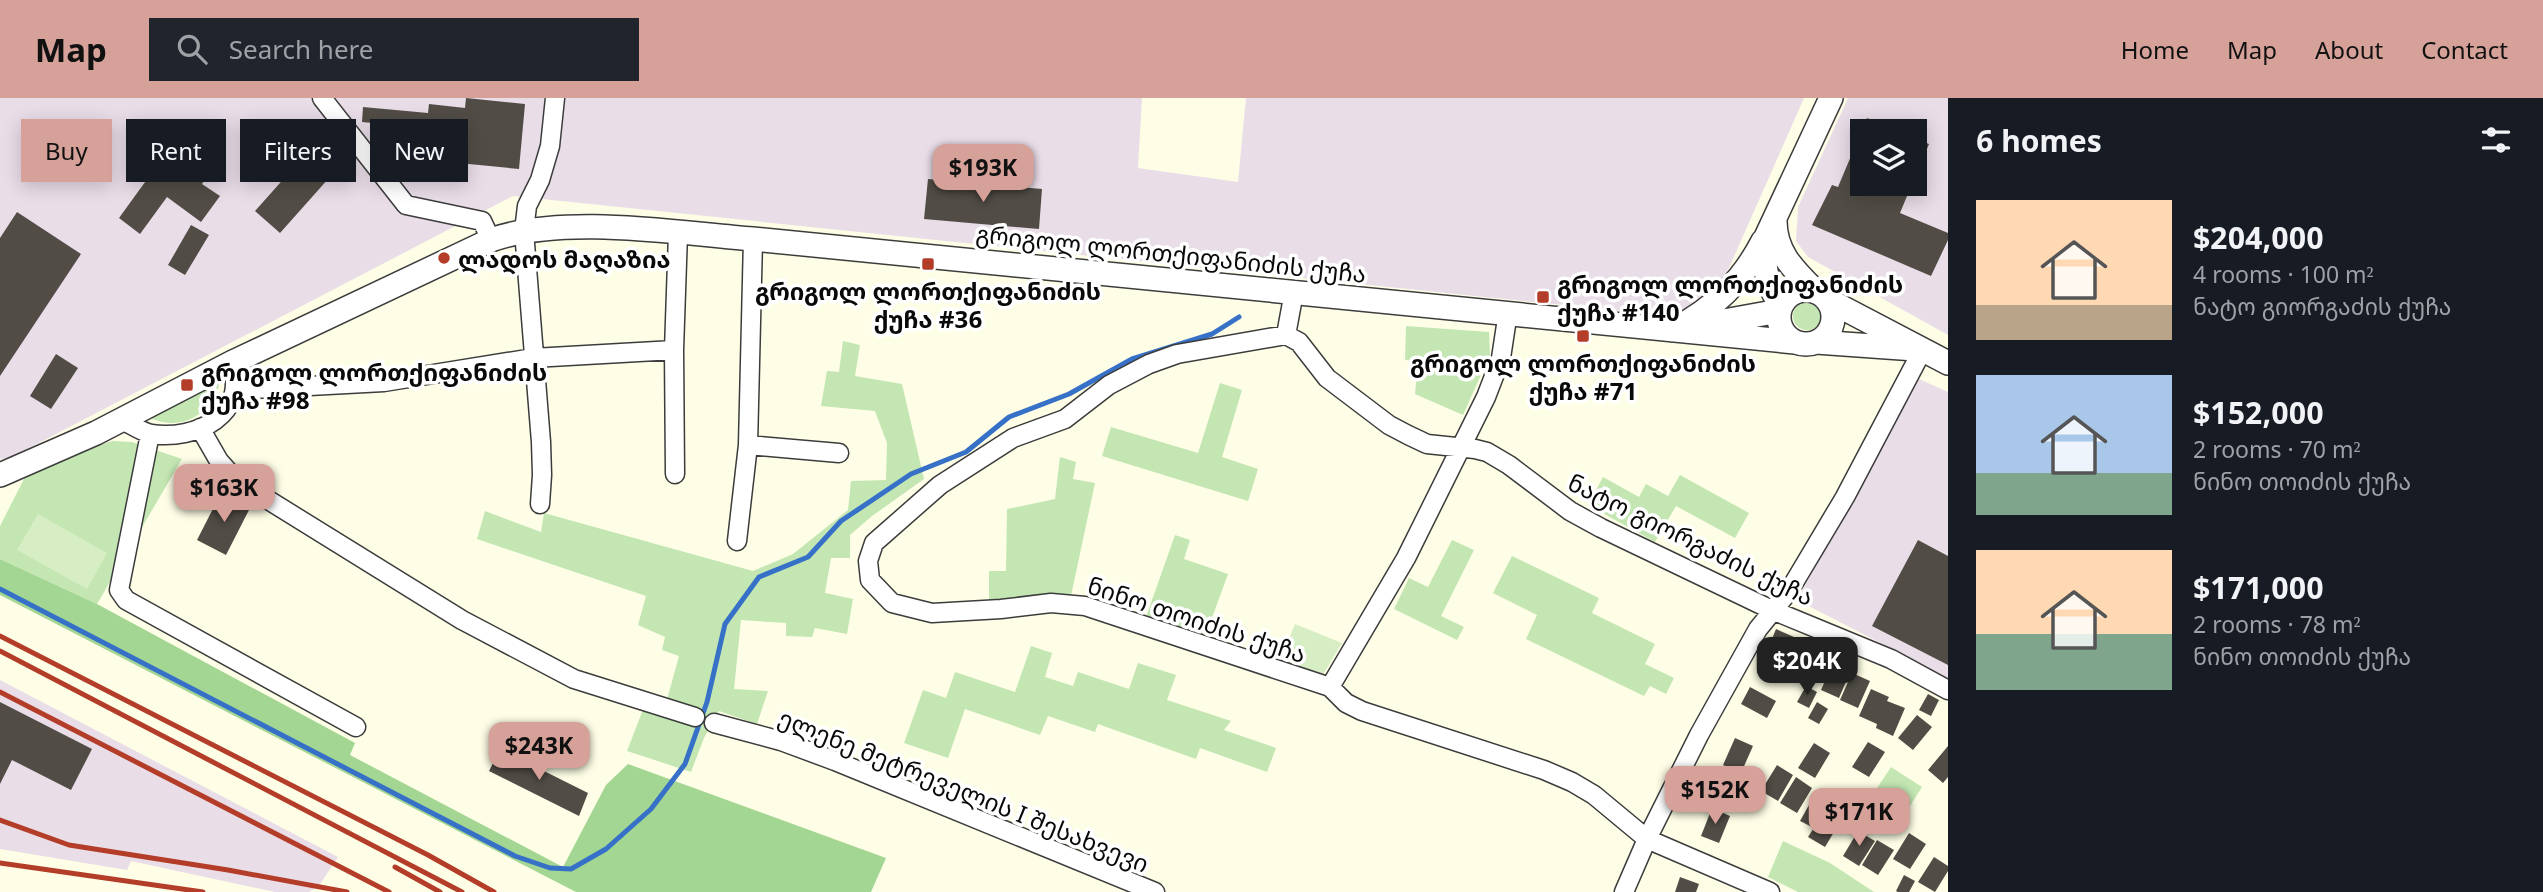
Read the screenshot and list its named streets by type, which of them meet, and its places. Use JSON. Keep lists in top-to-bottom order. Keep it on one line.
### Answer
{"streets":{"street":["გრიგოლ ლორთქიფანიძის ქუჩა","ნატო გიორგაძის ქუჩა","ნინო თოიძის ქუჩა","ელენე მეტრეველის I შესახვევი"]},"crossings":[["ნატო გიორგაძის ქუჩა","ნინო თოიძის ქუჩა"]],"places":{"other":["ლადოს მაღაზია"],"transit":["გრიგოლ ლორთქიფანიძის ქუჩა #36","გრიგოლ ლორთქიფანიძის ქუჩა #140","გრიგოლ ლორთქიფანიძის ქუჩა #71","გრიგოლ ლორთქიფანიძის ქუჩა #98"]},"page":{"header":"Map","search":"Search here","nav":["Home","Map","About","Contact"],"heading":"6 homes","chip":["Buy","Rent","Filters","New"],"price":["$193K","$163K","$204K","$243K","$152K","$171K"],"list":[{"name":"$204,000","note":"4 rooms · 100 m² · ნატო გიორგაძის ქუჩა"},{"name":"$152,000","note":"2 rooms · 70 m² · ნინო თოიძის ქუჩა"},{"name":"$171,000","note":"2 rooms · 78 m² · ნინო თოიძის ქუჩა"}]}}
